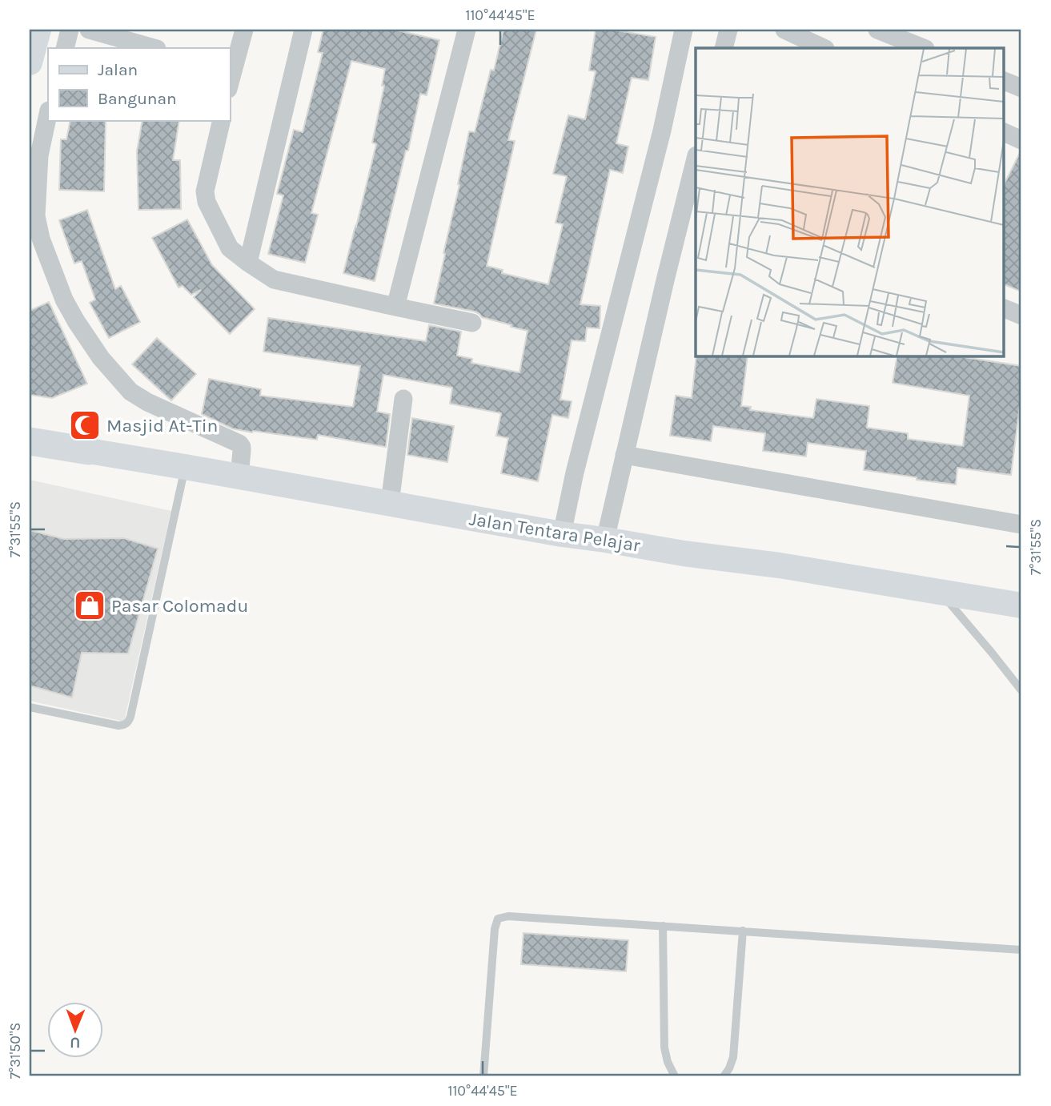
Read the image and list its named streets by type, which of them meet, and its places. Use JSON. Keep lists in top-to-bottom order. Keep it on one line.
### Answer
{"streets":{"main road":["Jalan Tentara Pelajar"]},"places":{"mosque":["Masjid At-Tin"],"shop":["Pasar Colomadu"]},"legend":["Jalan","Bangunan"],"north":"bottom","coordinates":["110°44'45\"E","7°31'55\"S","7°31'50\"S"]}
